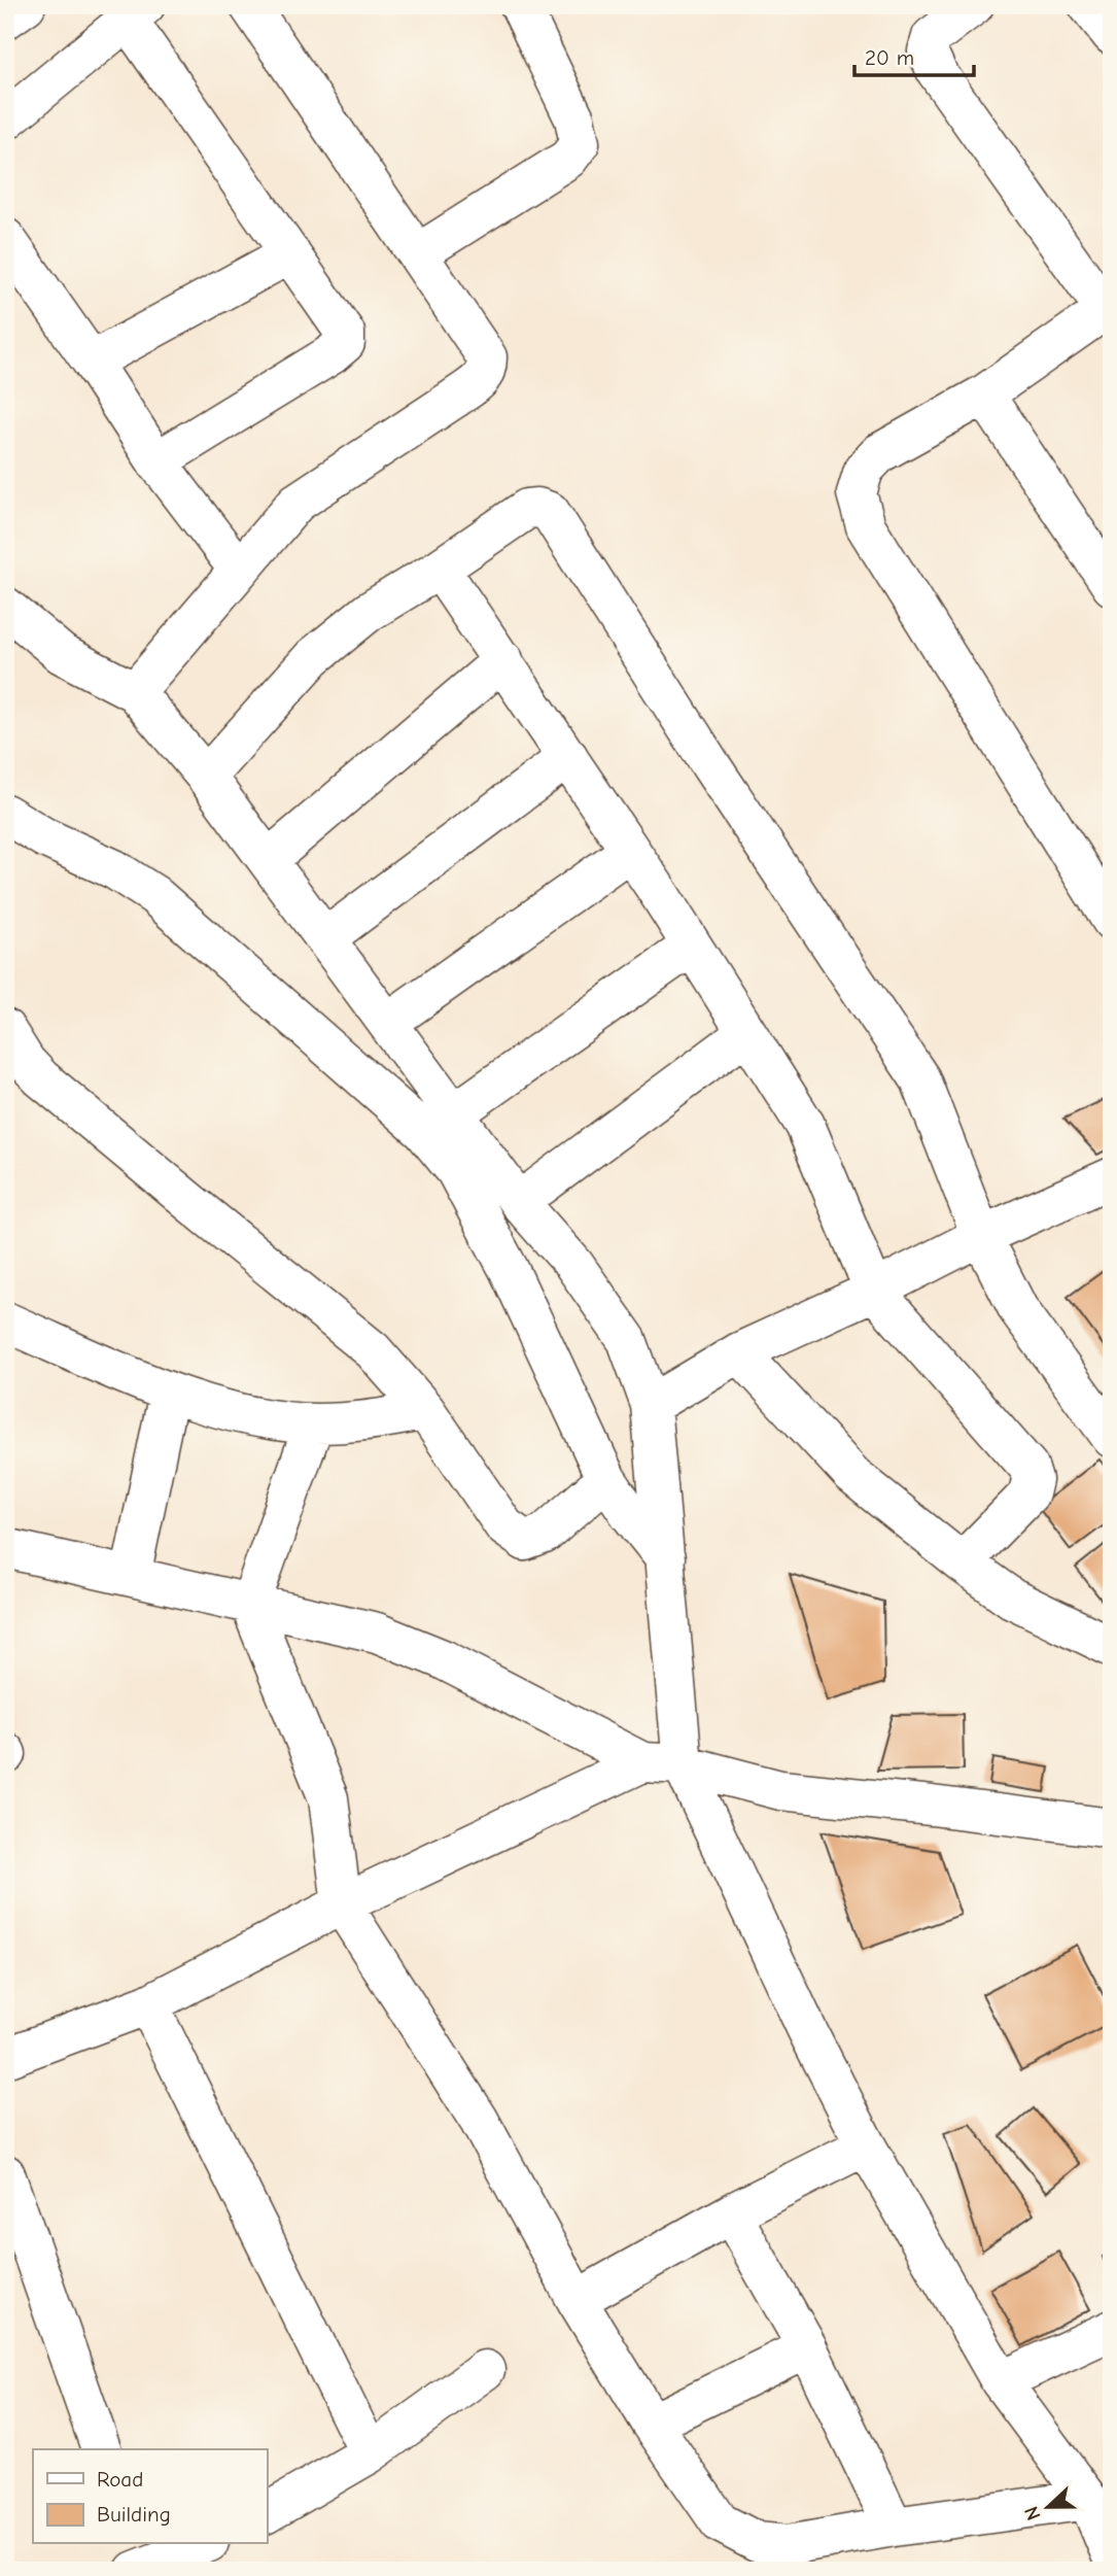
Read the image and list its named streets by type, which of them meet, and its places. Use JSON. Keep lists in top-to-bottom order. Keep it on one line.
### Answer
{"legend":["Road","Building"],"scale_bar":"20 m","north":"left"}
